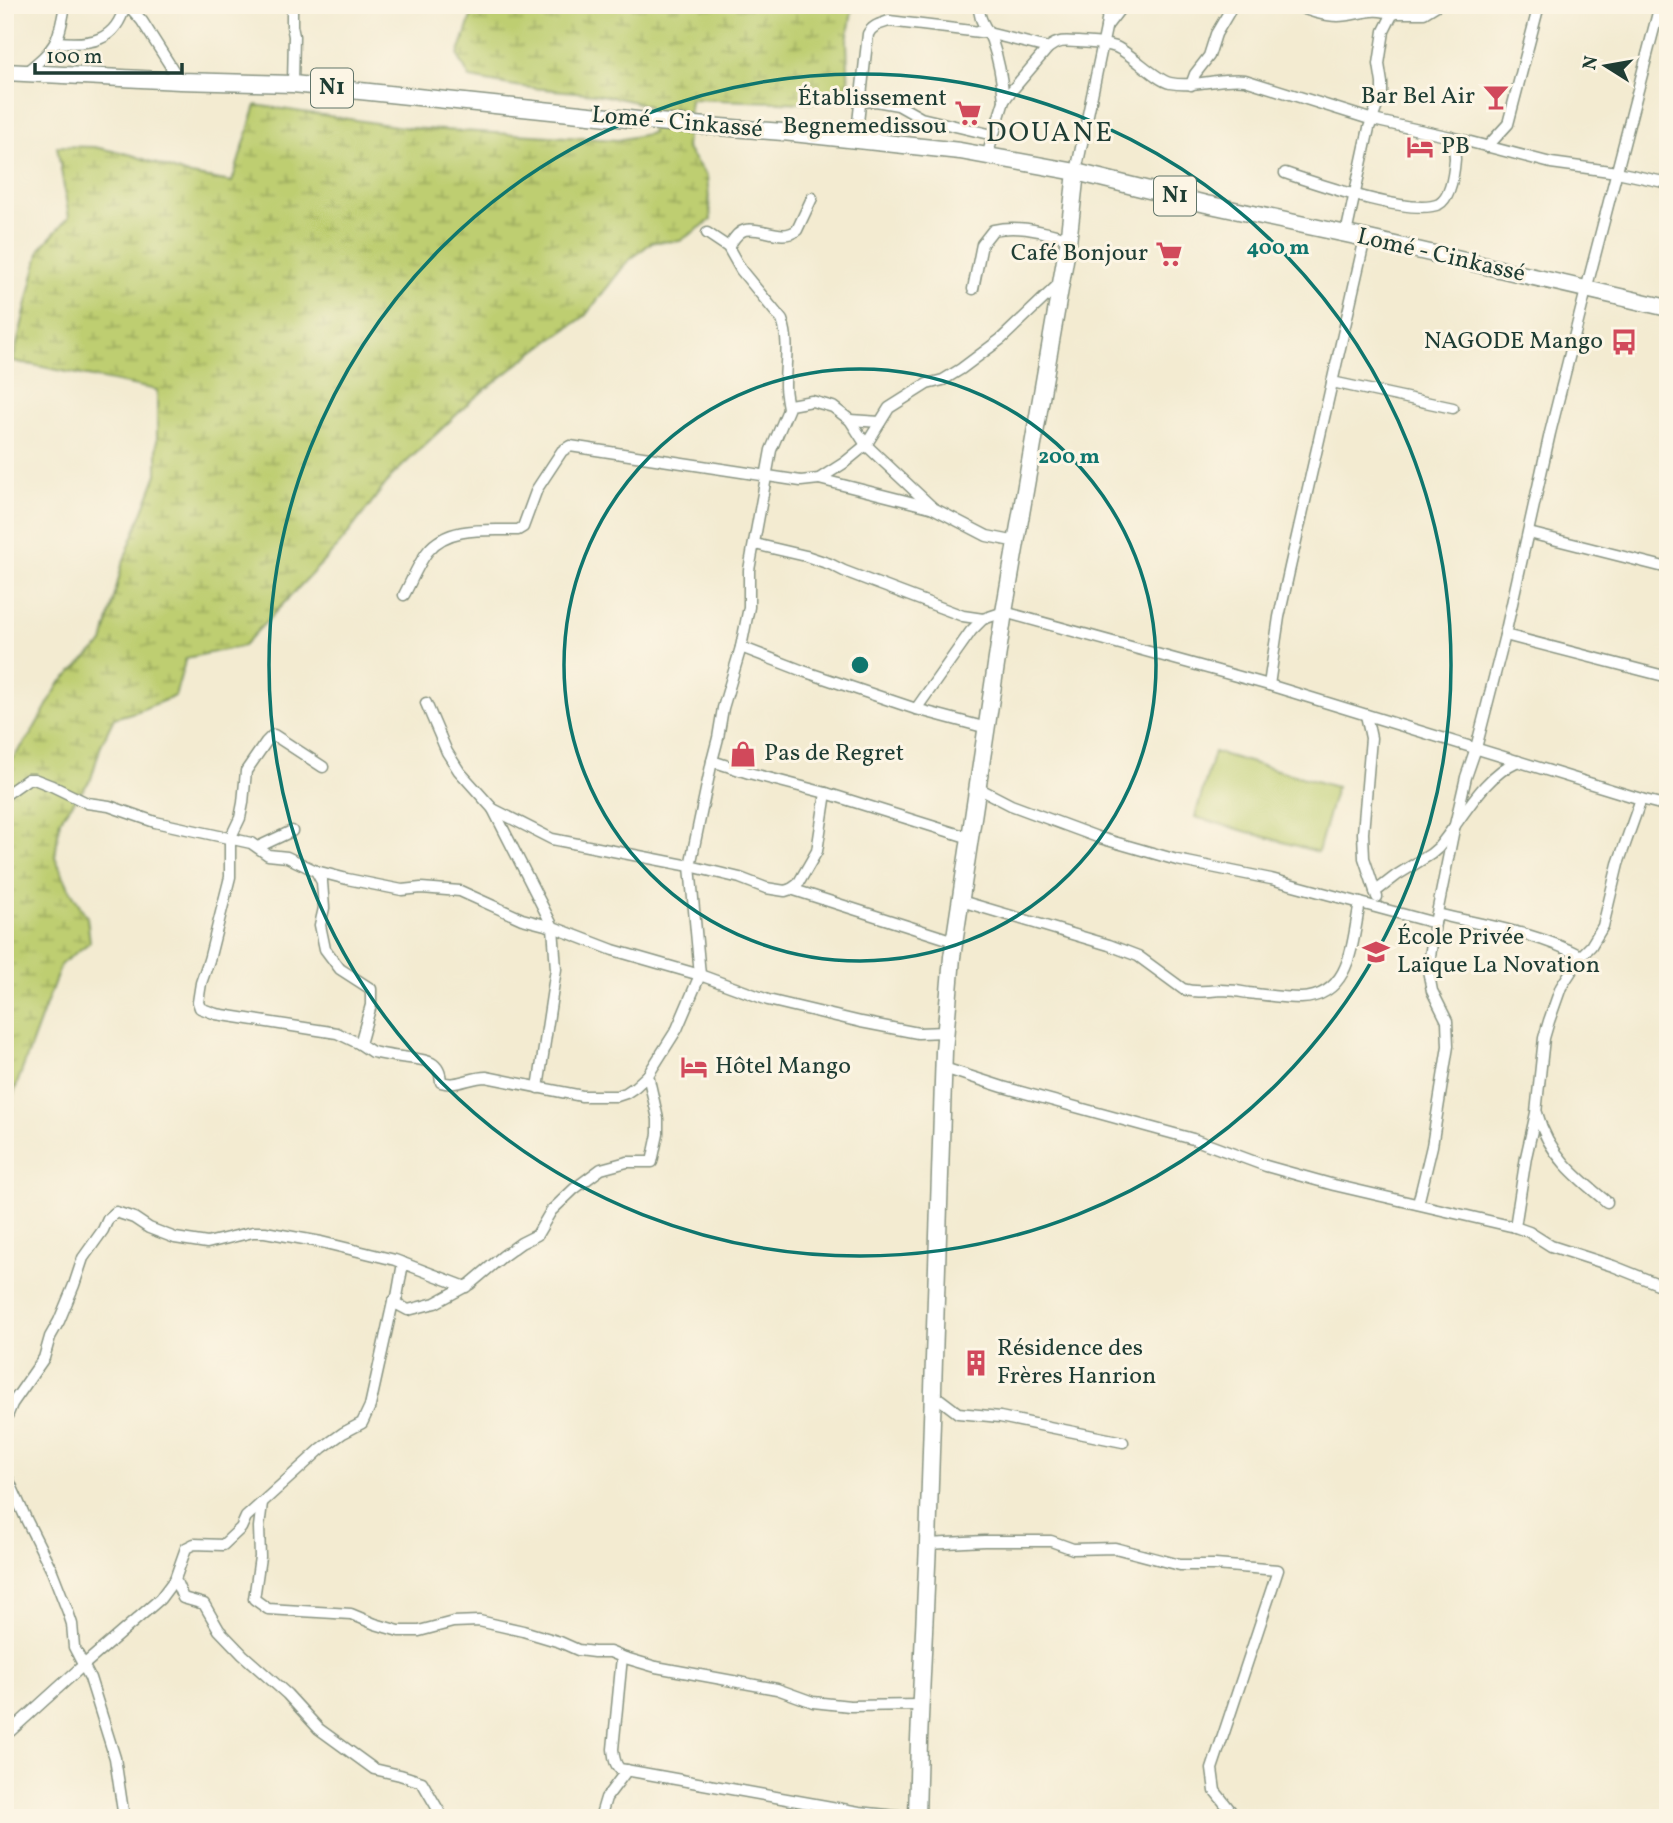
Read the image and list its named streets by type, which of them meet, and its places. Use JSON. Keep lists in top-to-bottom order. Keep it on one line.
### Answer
{"streets":{"main road":["N1","Lomé - Cinkassé"]},"districts":["DOUANE"],"places":{"bar":["Bar Bel Air"],"supermarket":["Établissement Begnemedissou","Café Bonjour"],"hotel":["PB","Hôtel Mango"],"bus stop":["NAGODE Mango"],"shop":["Pas de Regret"],"school or university":["École Privée Laïque La Novation"],"building":["Résidence des Frères Hanrion"]},"scale_bar":"100 m","north":"left","rings":["400 m","200 m"]}
